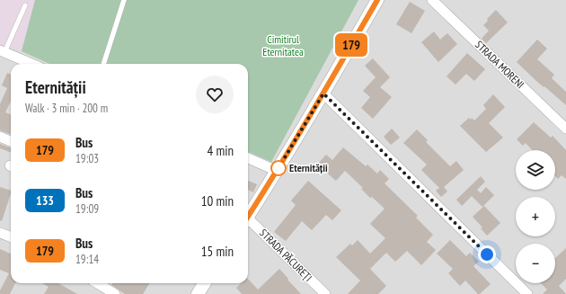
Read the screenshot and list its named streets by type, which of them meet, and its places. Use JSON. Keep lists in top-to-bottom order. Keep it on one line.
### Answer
{"streets":{"street":["STRADA MORENI","STRADA PĂCUREȚI"]},"parks":["Cimitirul Eternitatea"],"places":["Eternității"],"lines":["bus line 179"],"page":{"on_map":"179","heading":["Eternității","Walk · 3 min · 200 m"],"list":[{"mark":"179","name":"Bus","note":"19:03","value":"4 min"},{"mark":"133","name":"Bus","note":"19:09","value":"10 min"},{"mark":"179","name":"Bus","note":"19:14","value":"15 min"}],"map_buttons":["+","−"]}}
